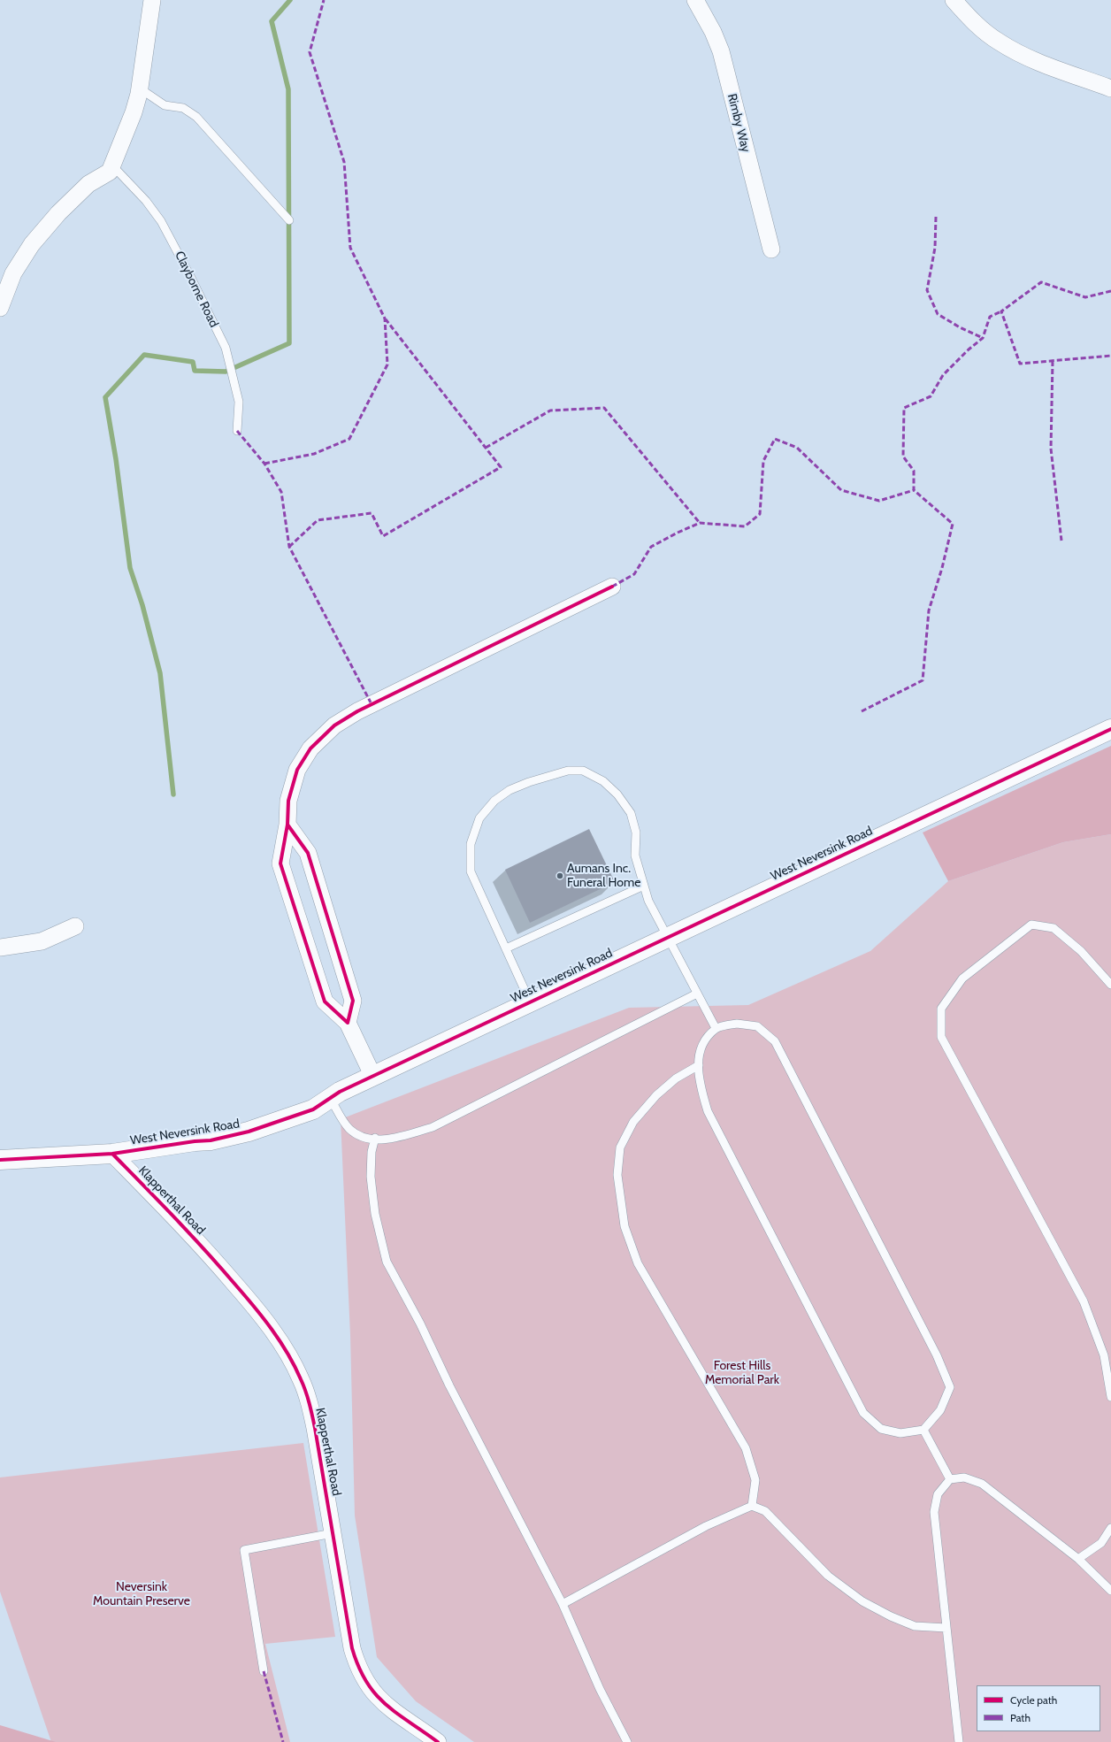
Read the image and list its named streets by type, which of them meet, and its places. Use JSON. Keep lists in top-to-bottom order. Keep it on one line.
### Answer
{"streets":{"street":["Rimby Way","West Neversink Road","Klapperthal Road"],"lane":["Clayborne Road"]},"crossings":[["West Neversink Road","Klapperthal Road"]],"parks":["Forest Hills Memorial Park","Neversink Mountain Preserve"],"places":["Aumans Inc. Funeral Home"],"legend":["Cycle path","Path"]}
